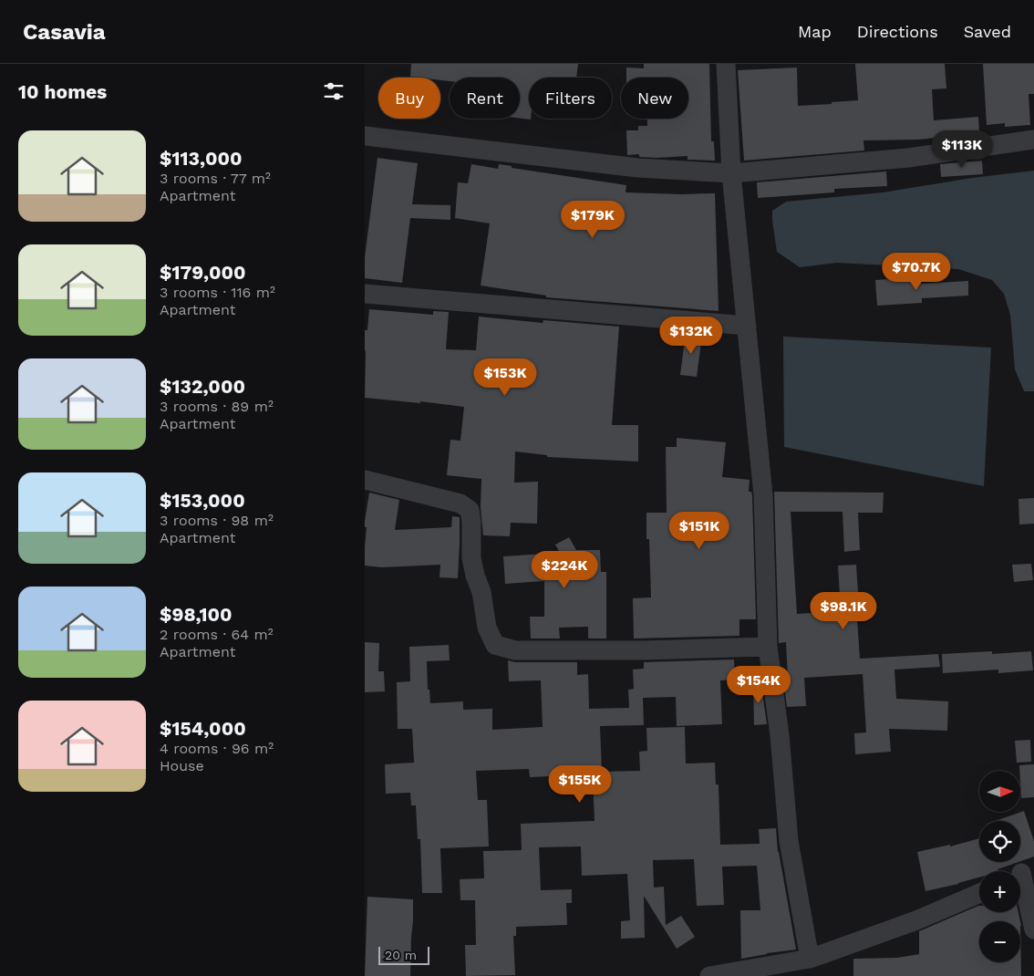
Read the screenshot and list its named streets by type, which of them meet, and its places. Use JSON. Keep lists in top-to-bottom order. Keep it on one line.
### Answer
{"scale_bar":"20 m","north":"right","page":{"header":"Casavia","nav":["Map","Directions","Saved"],"heading":"10 homes","chip":["Buy","Rent","Filters","New"],"list":[{"name":"$113,000","note":"3 rooms · 77 m² · Apartment"},{"name":"$179,000","note":"3 rooms · 116 m² · Apartment"},{"name":"$132,000","note":"3 rooms · 89 m² · Apartment"},{"name":"$153,000","note":"3 rooms · 98 m² · Apartment"},{"name":"$98,100","note":"2 rooms · 64 m² · Apartment"},{"name":"$154,000","note":"4 rooms · 96 m² · House"}],"price":["$113K","$179K","$70.7K","$132K","$153K","$151K","$224K","$98.1K","$154K","$155K"],"map_buttons":["+","−"],"scale":"20 m"}}
